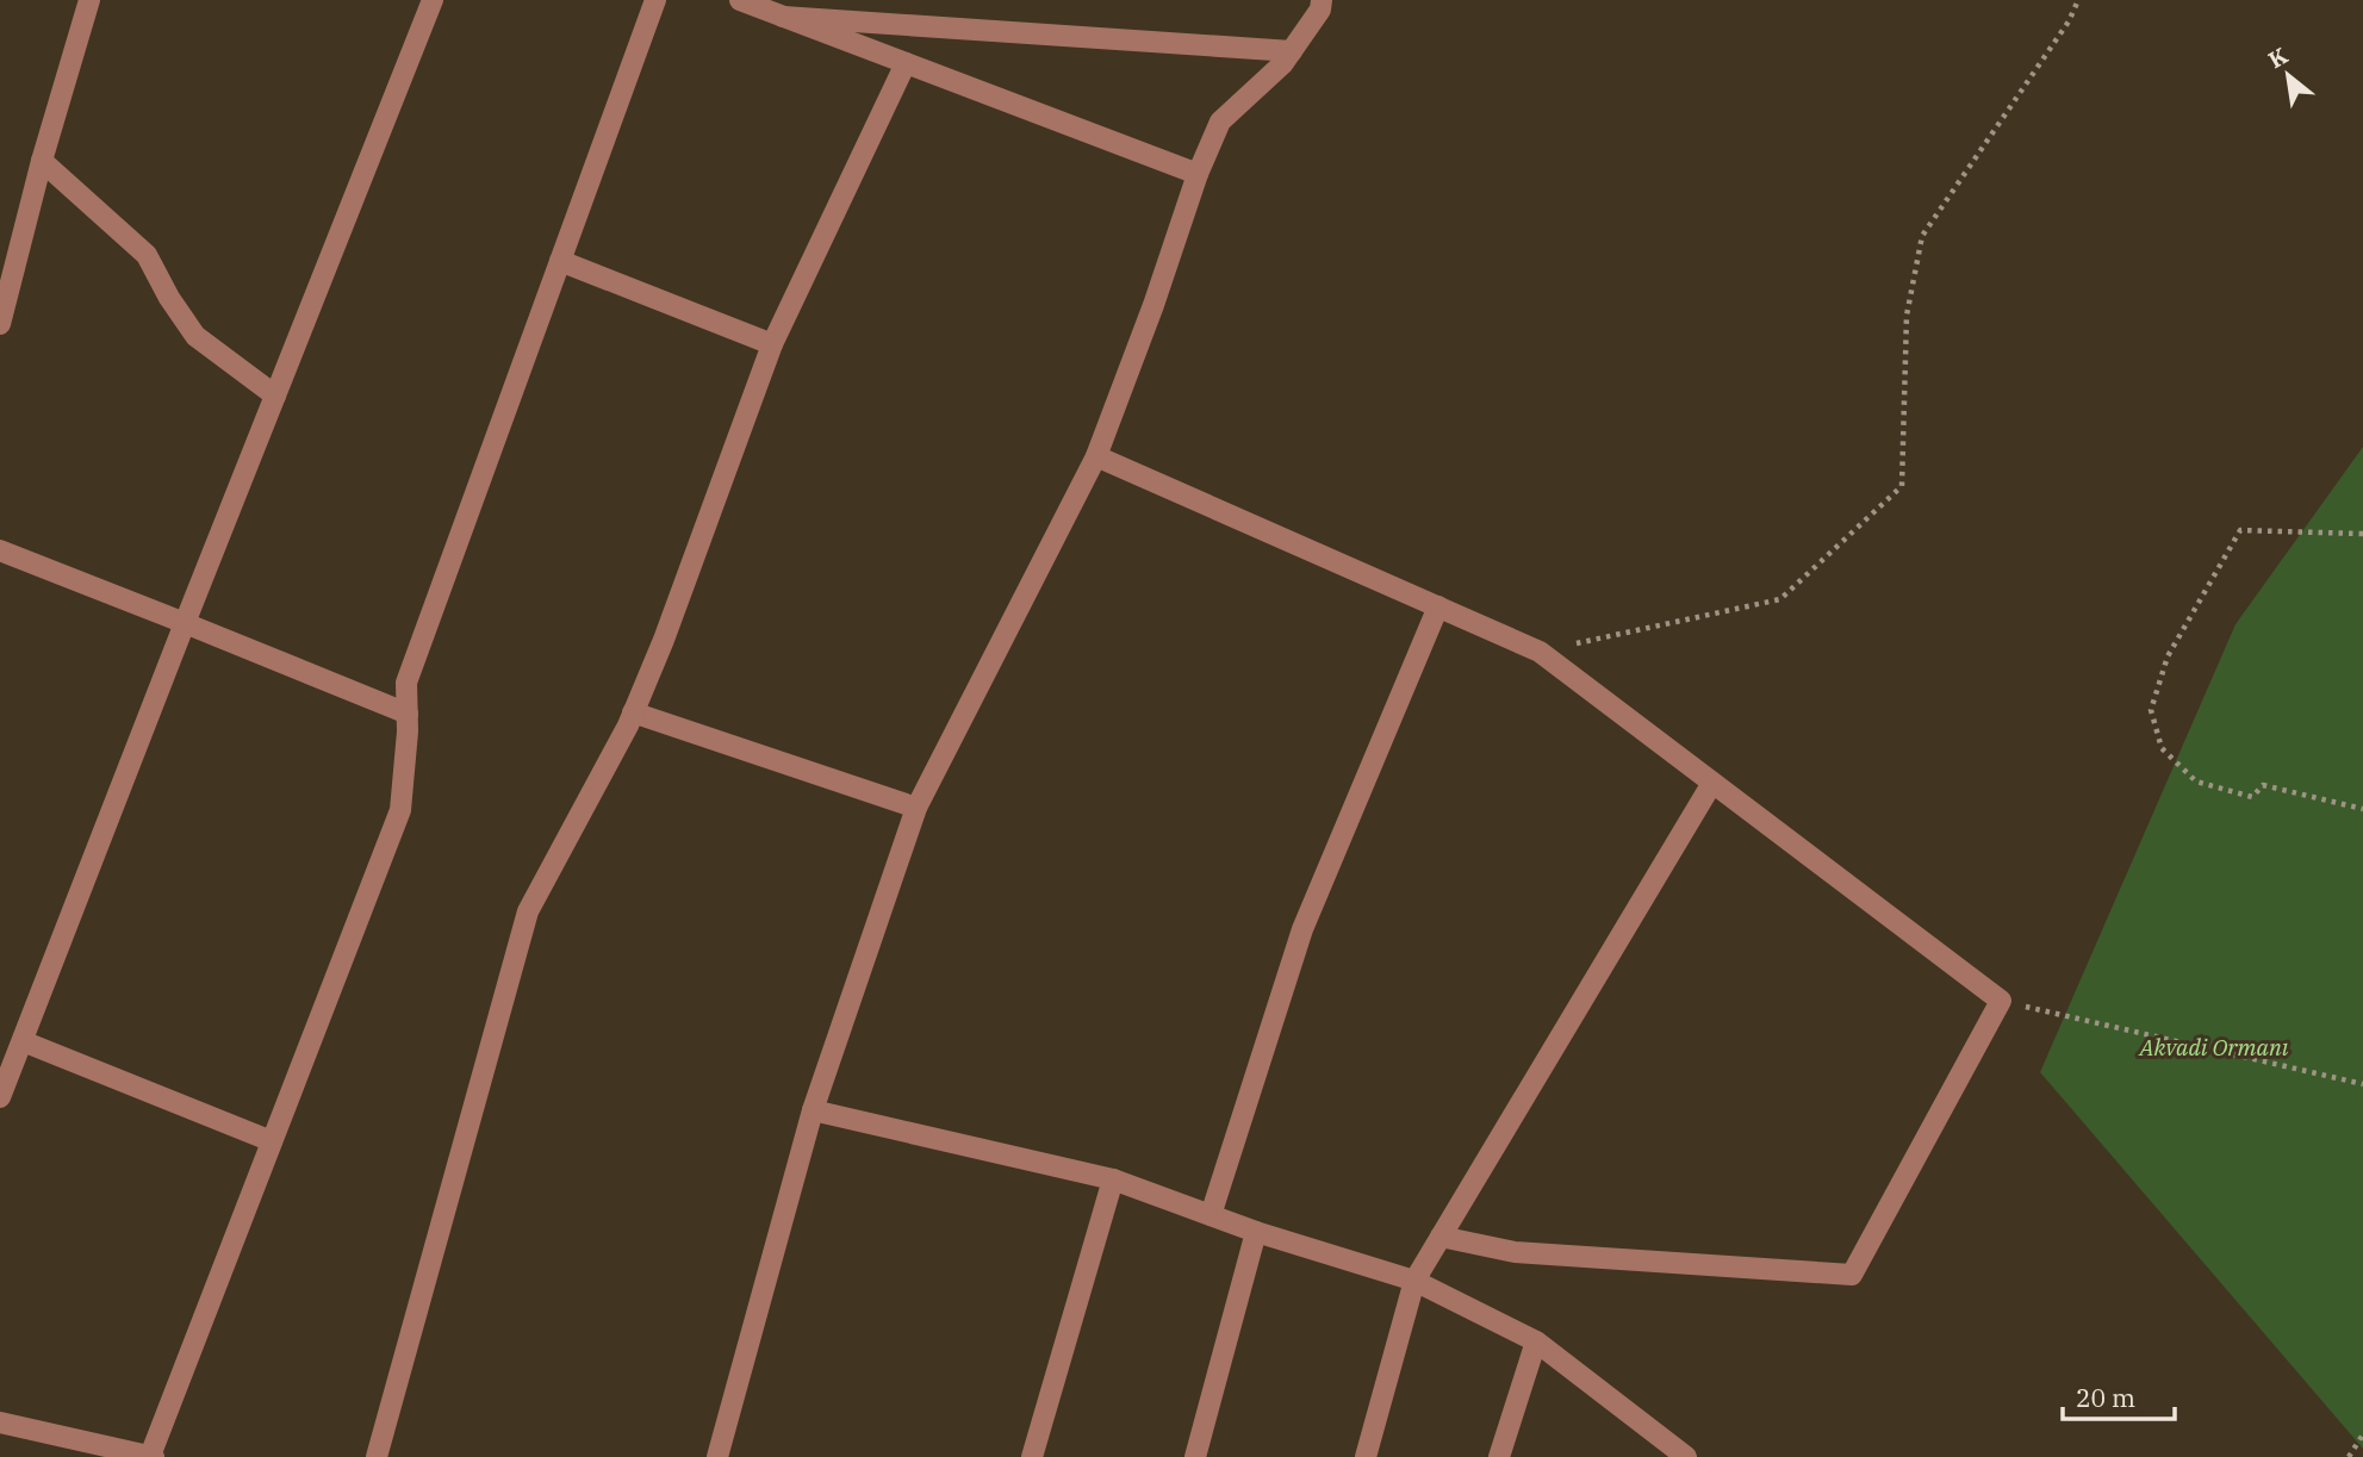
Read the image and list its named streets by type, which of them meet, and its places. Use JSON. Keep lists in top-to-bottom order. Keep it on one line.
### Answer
{"parks":["Akvadi Ormanı"],"scale_bar":"20 m","north":"top left"}
